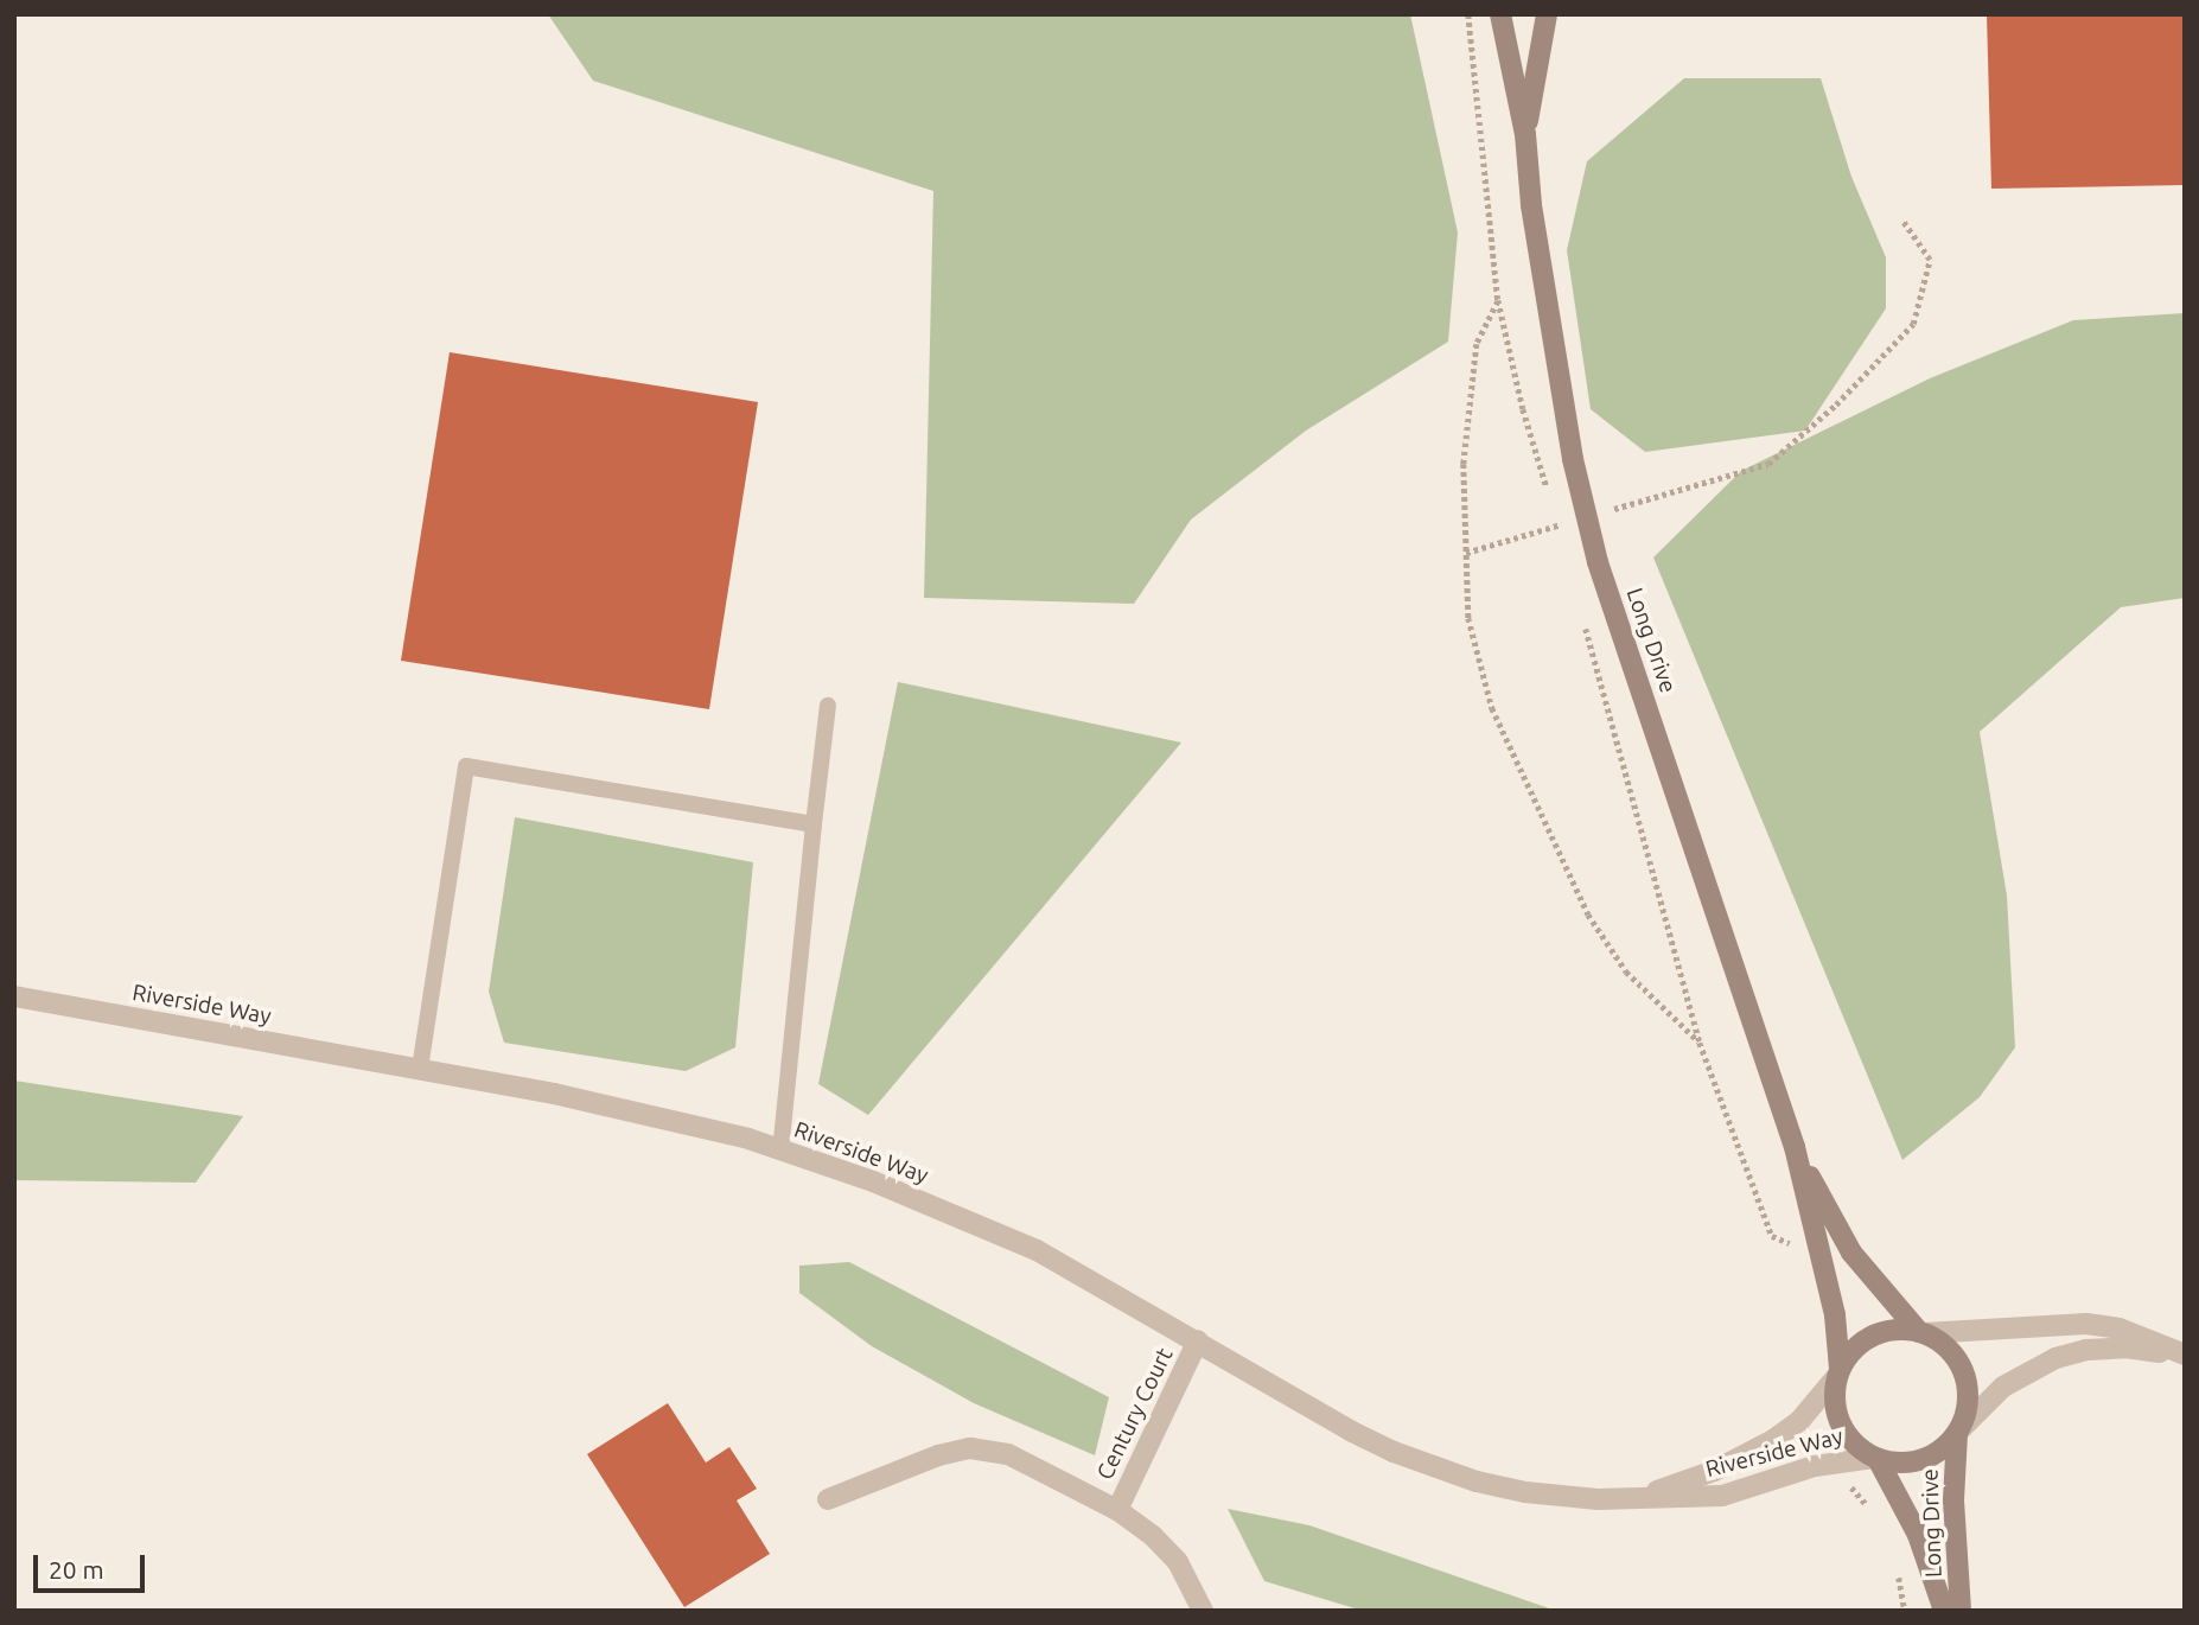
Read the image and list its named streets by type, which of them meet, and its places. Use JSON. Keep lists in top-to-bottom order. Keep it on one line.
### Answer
{"streets":{"main road":["Long Drive"],"street":["Riverside Way","Century Court"]},"crossings":[["Long Drive","Riverside Way"],["Riverside Way","Century Court"]],"scale_bar":"20 m"}
